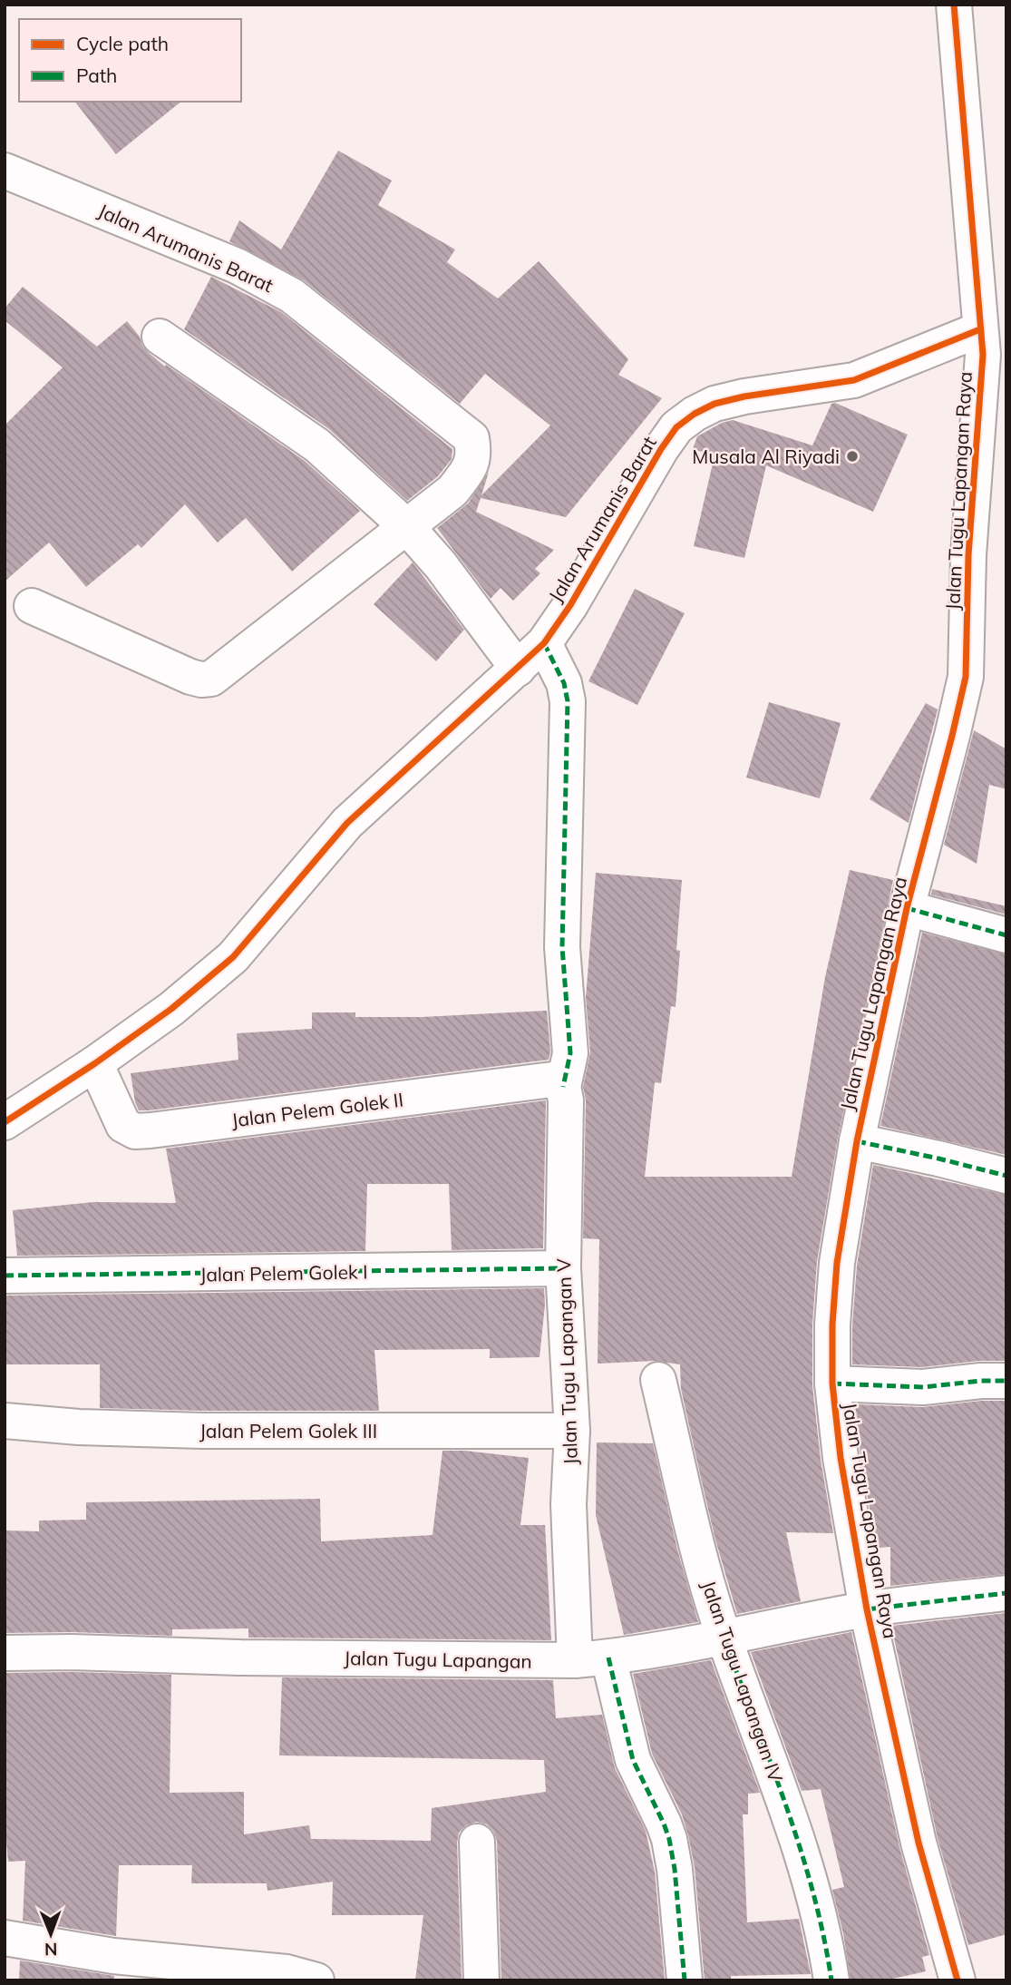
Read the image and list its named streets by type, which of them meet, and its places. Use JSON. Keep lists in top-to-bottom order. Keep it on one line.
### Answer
{"streets":{"street":["Jalan Arumanis Barat","Jalan Tugu Lapangan Raya","Jalan Pelem Golek II","Jalan Pelem Golek I","Jalan Tugu Lapangan V","Jalan Pelem Golek III","Jalan Tugu Lapangan","Jalan Tugu Lapangan IV"]},"crossings":[["Jalan Arumanis Barat","Jalan Tugu Lapangan Raya"],["Jalan Arumanis Barat","Jalan Pelem Golek II"],["Jalan Arumanis Barat","Jalan Tugu Lapangan V"],["Jalan Tugu Lapangan Raya","Jalan Tugu Lapangan"],["Jalan Pelem Golek II","Jalan Tugu Lapangan V"],["Jalan Pelem Golek I","Jalan Tugu Lapangan V"],["Jalan Tugu Lapangan V","Jalan Pelem Golek III"],["Jalan Tugu Lapangan V","Jalan Tugu Lapangan"],["Jalan Tugu Lapangan","Jalan Tugu Lapangan IV"]],"places":["Musala Al Riyadi"],"legend":["Cycle path","Path"],"north":"bottom"}
